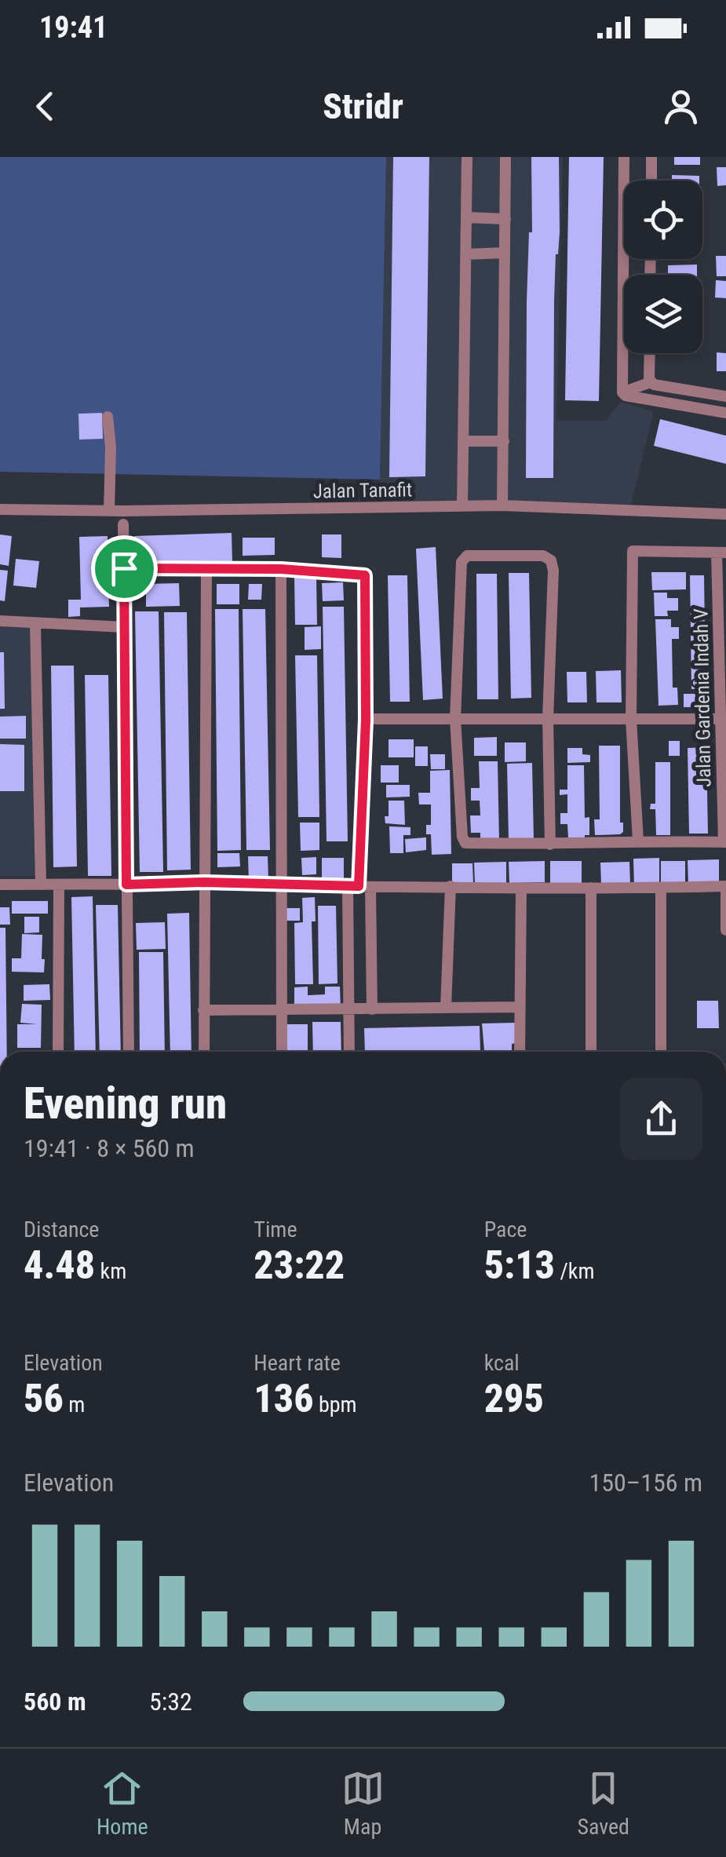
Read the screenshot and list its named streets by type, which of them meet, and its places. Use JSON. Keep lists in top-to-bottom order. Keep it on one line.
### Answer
{"streets":{"street":["Jalan Tanafit","Jalan Gardenia Indah V"]},"page":{"status":"19:41","header":"Stridr","heading":["Evening run","19:41 · 8 × 560 m"],"stats":[["Distance","4.48 km"],["Time","23:22"],["Pace","5:13 /km"],["Elevation","56 m"],["Heart rate","136 bpm"],["kcal","295"]],"chart":["Elevation","150–156 m"],"list":[{"name":"560 m","note":"5:32"}],"tabs":["Home","Map","Saved"]}}
